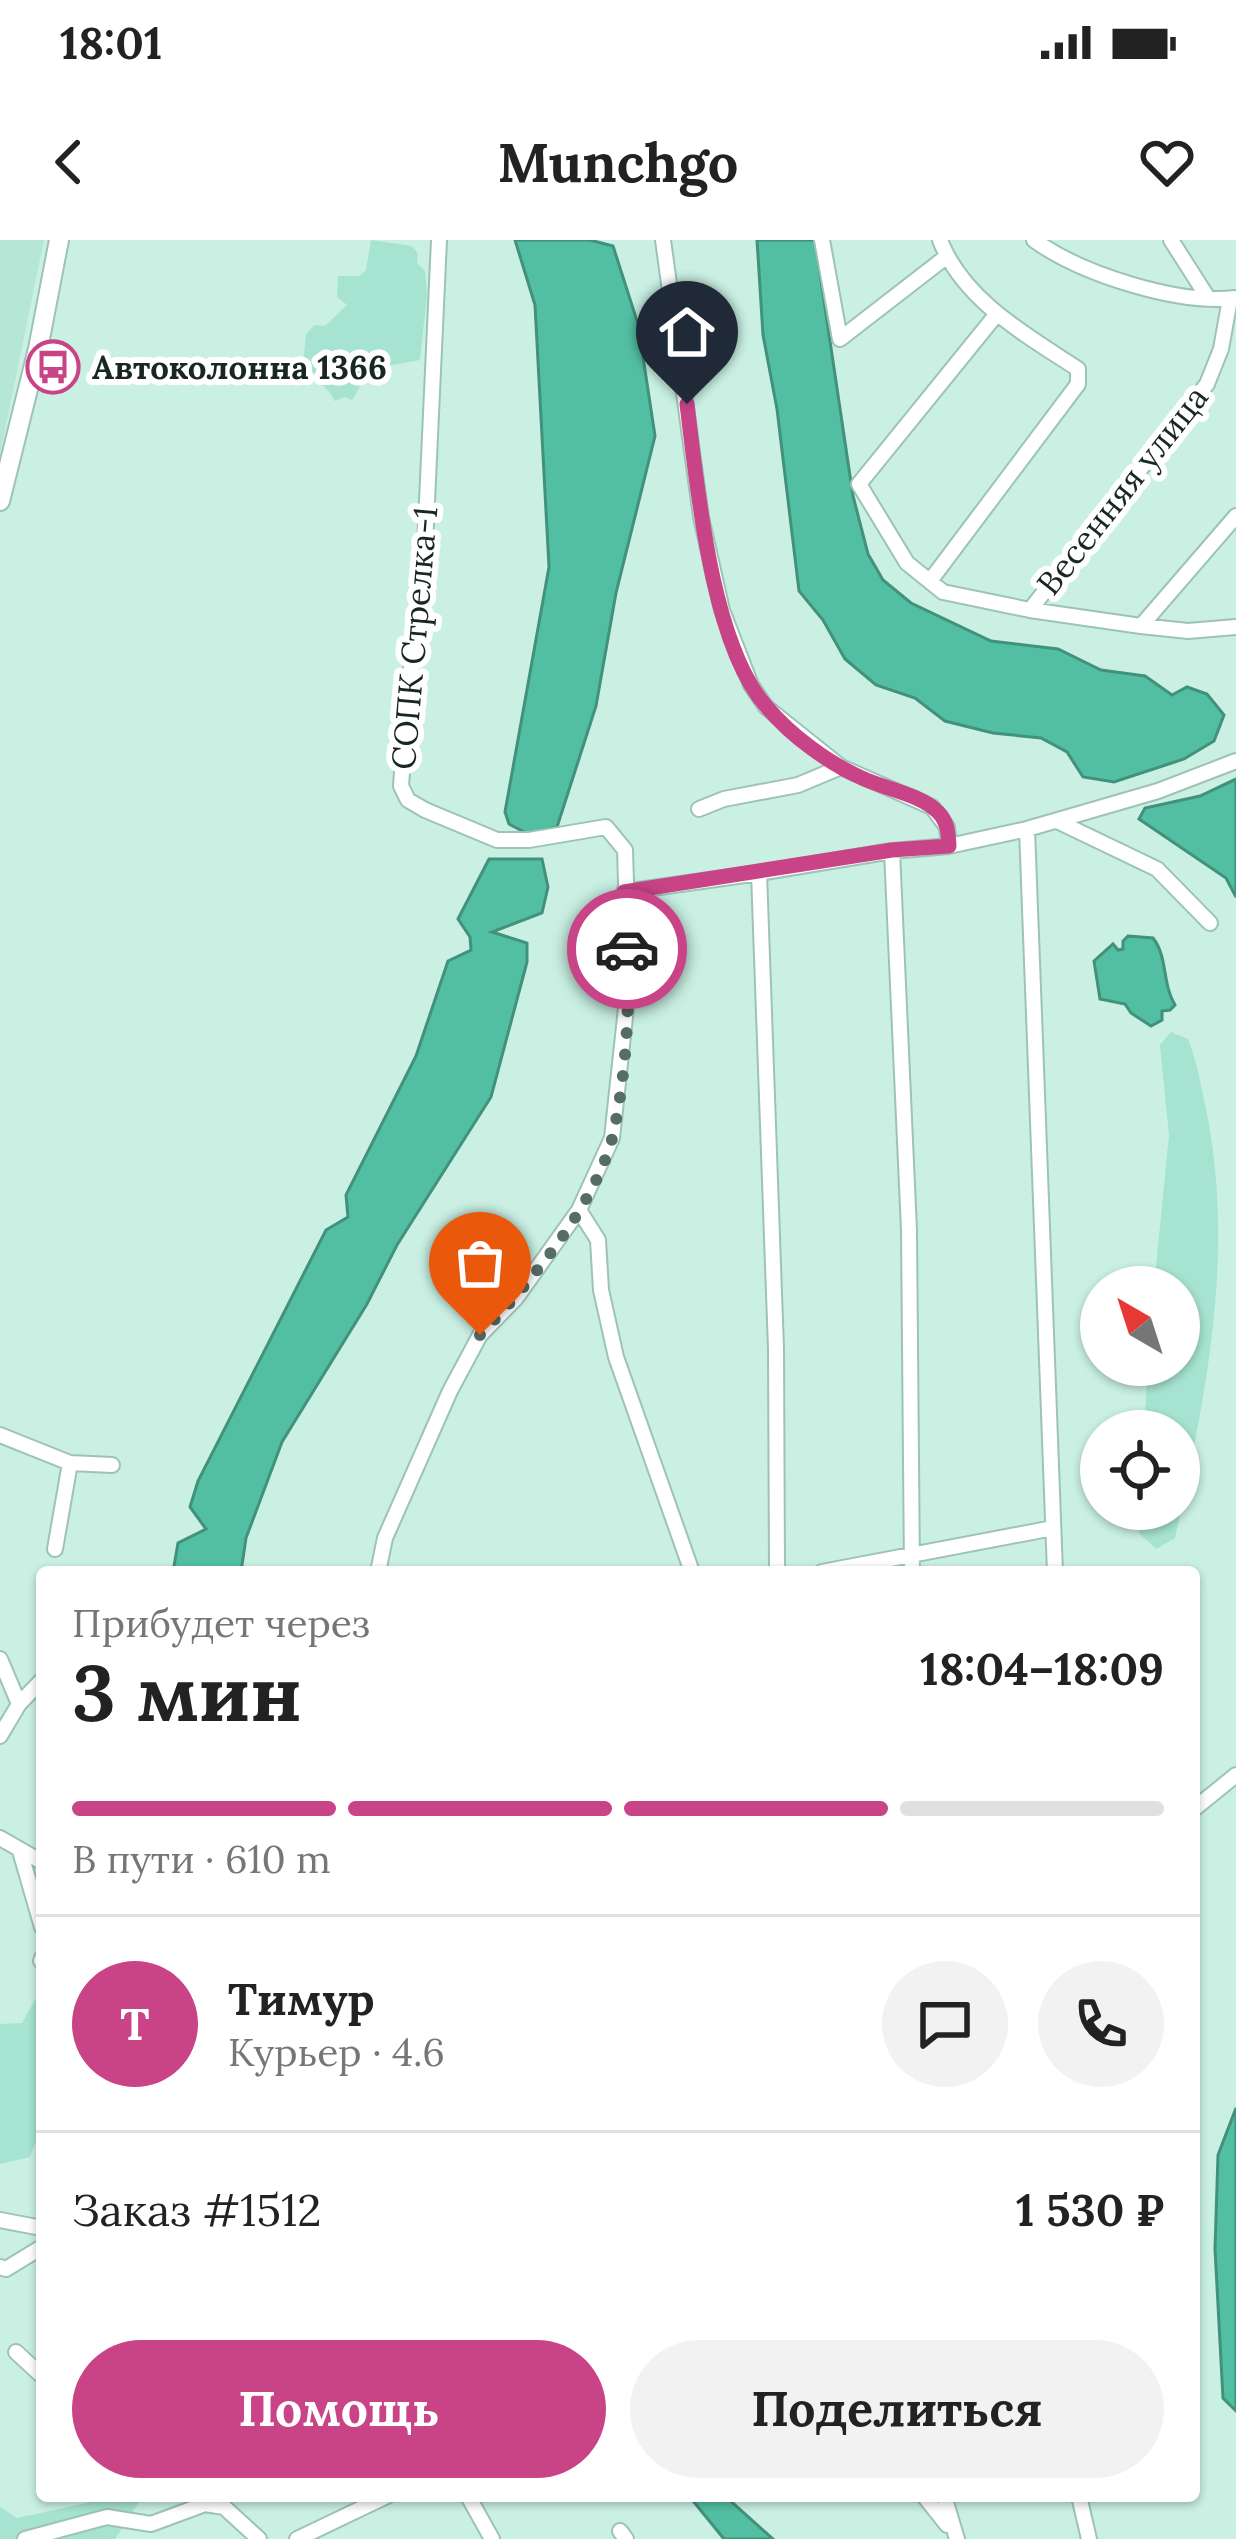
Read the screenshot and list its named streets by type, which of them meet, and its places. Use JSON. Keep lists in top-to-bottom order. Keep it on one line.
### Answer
{"streets":{"street":["Весенняя улица","СОПК Стрелка-1"]},"places":{"bus stop":["Автоколонна 1366"]},"north":"top left","page":{"status":"18:01","header":"Munchgo","heading":["3 мин","Прибудет через","18:04–18:09"],"panel":["Тимур","Курьер · 4.6","Заказ #1512","1 530 ₽"],"bar":"В пути · 610 m","round":"Т","buttons":["Помощь","Поделиться"]}}
